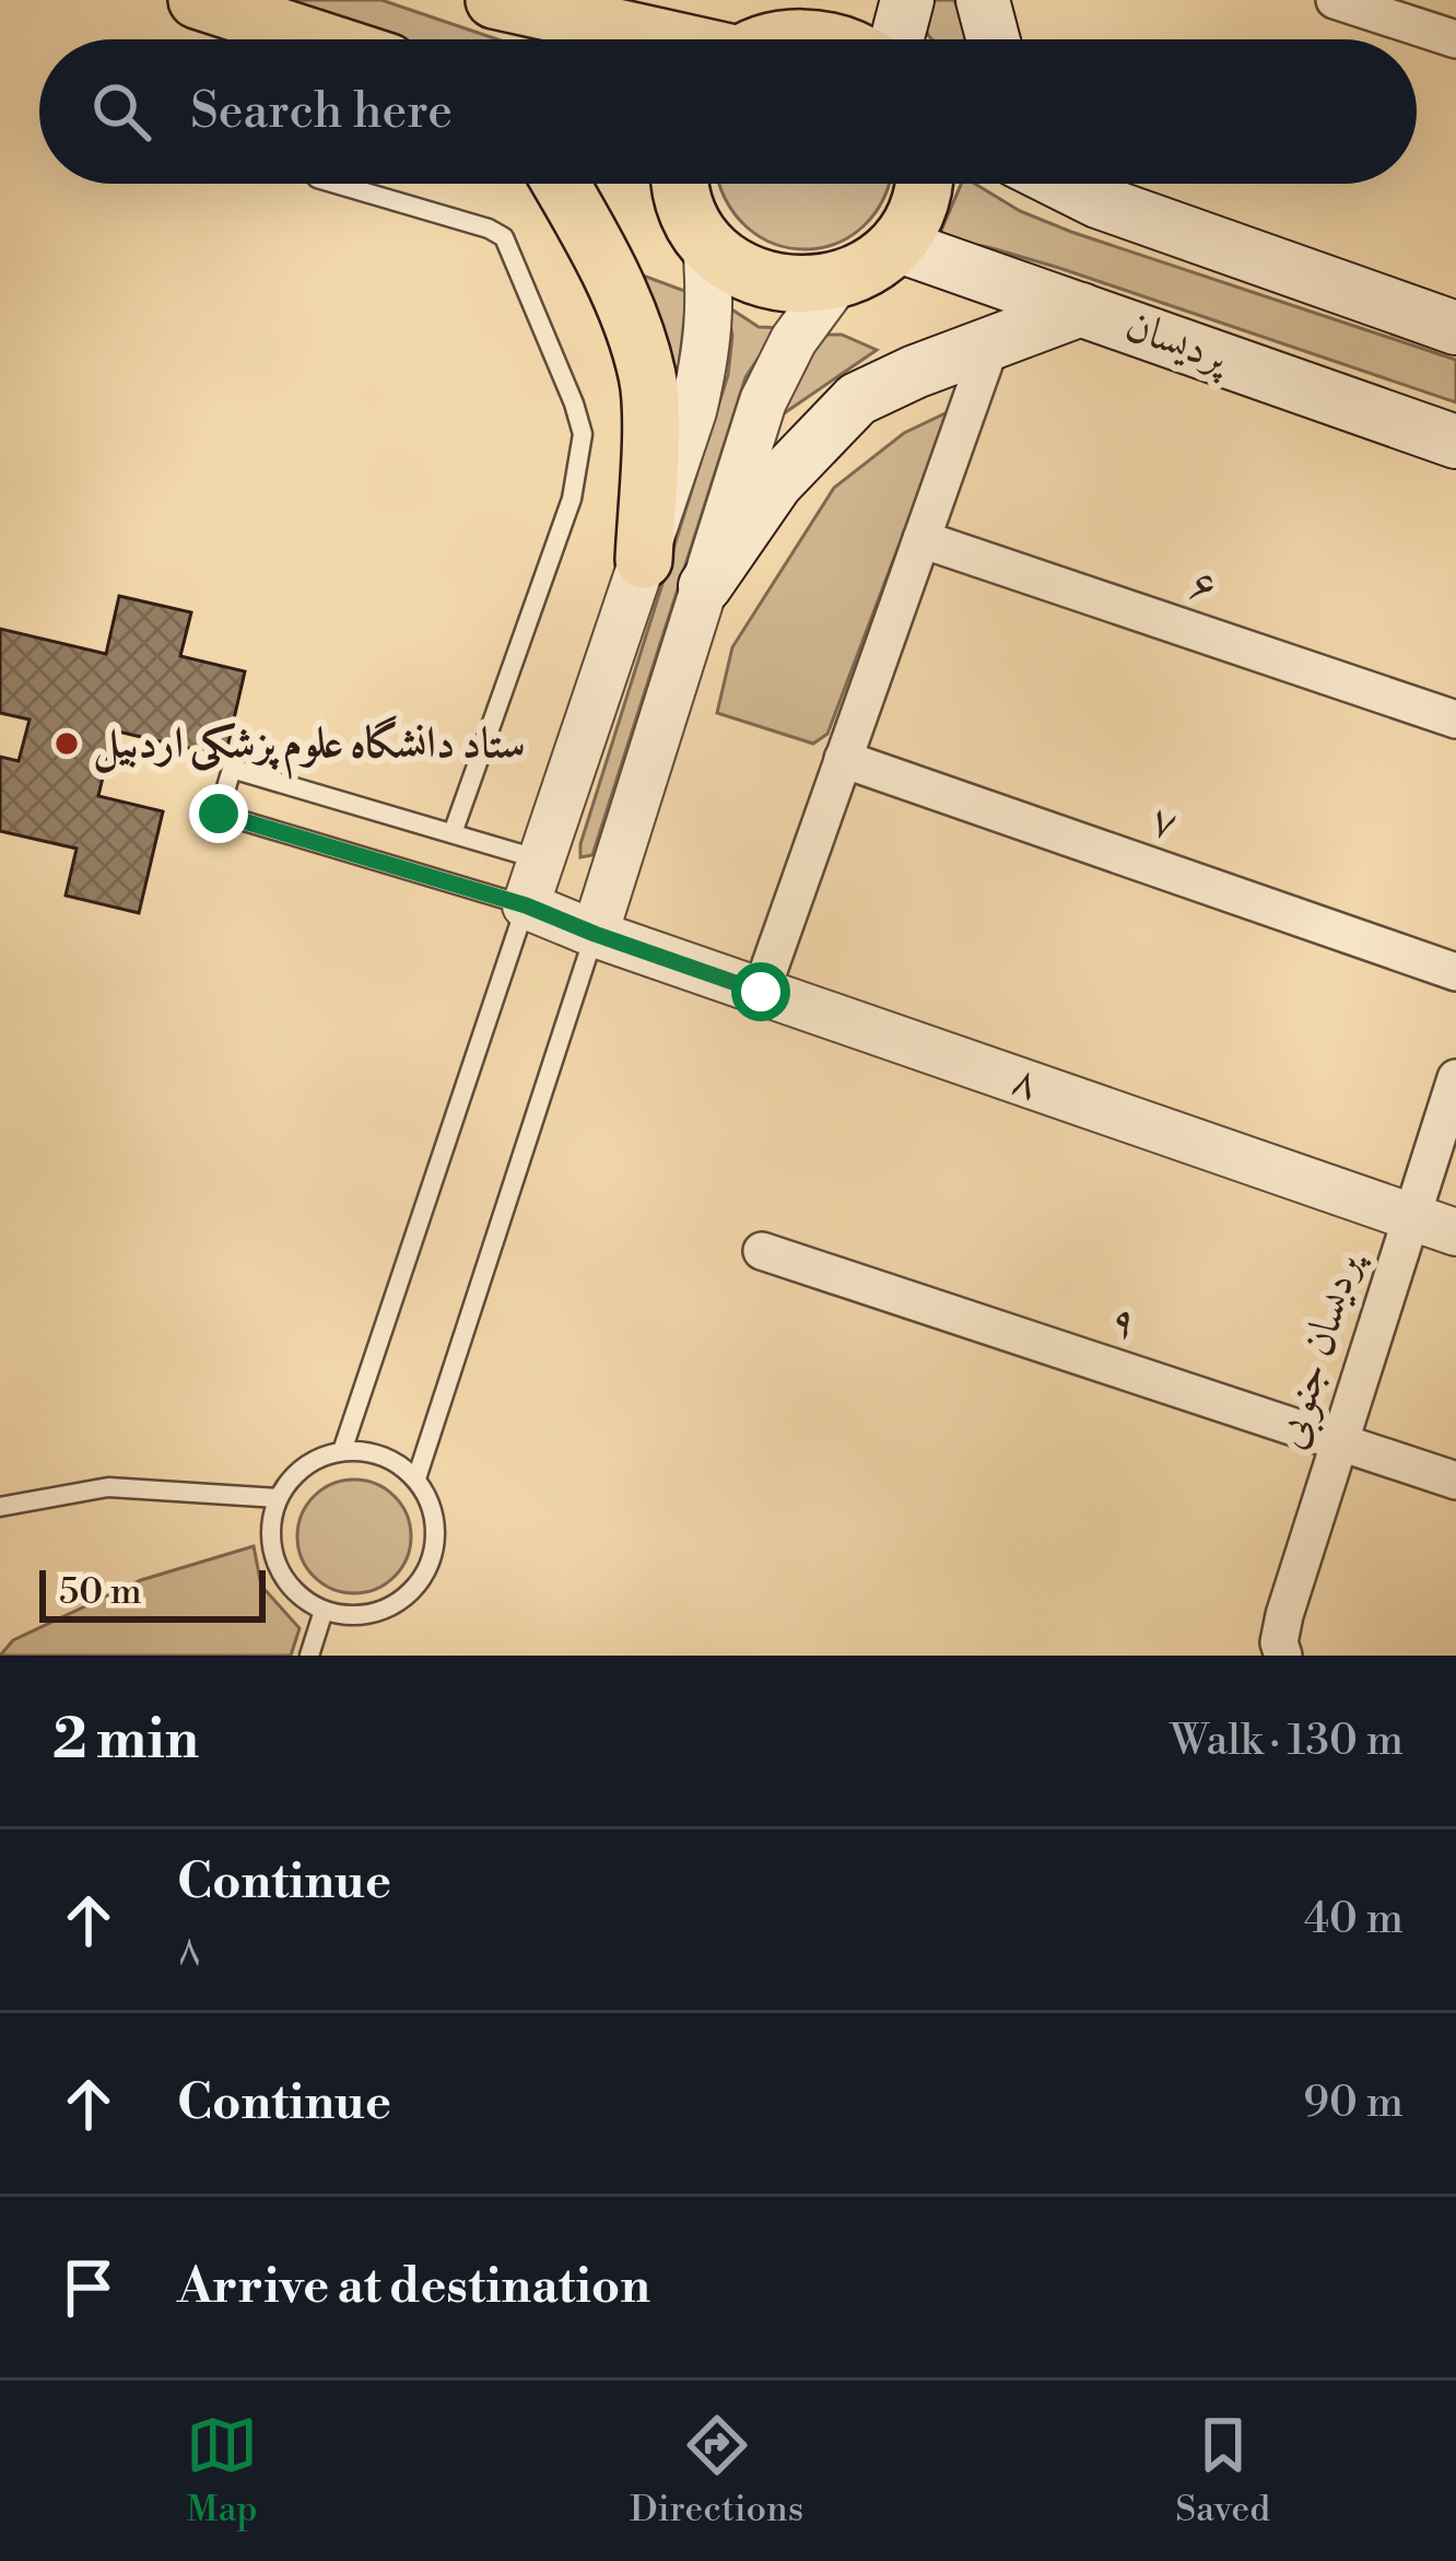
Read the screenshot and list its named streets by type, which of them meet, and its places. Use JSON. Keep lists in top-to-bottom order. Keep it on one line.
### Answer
{"streets":{"main road":["پردیسان"],"street":["۶","۷","۸","۹","پردیسان جنوبی"]},"crossings":[["۸","پردیسان جنوبی"],["۹","پردیسان جنوبی"]],"places":["ستاد دانشگاه علوم پزشکی اردبیل"],"scale_bar":"50 m","page":{"search":"Search here","scale":"50 m","heading":["2 min","Walk · 130 m"],"list":[["Continue","۸","40 m"],["Continue","90 m"],"Arrive at destination"],"nav":["Map","Directions","Saved"]}}
